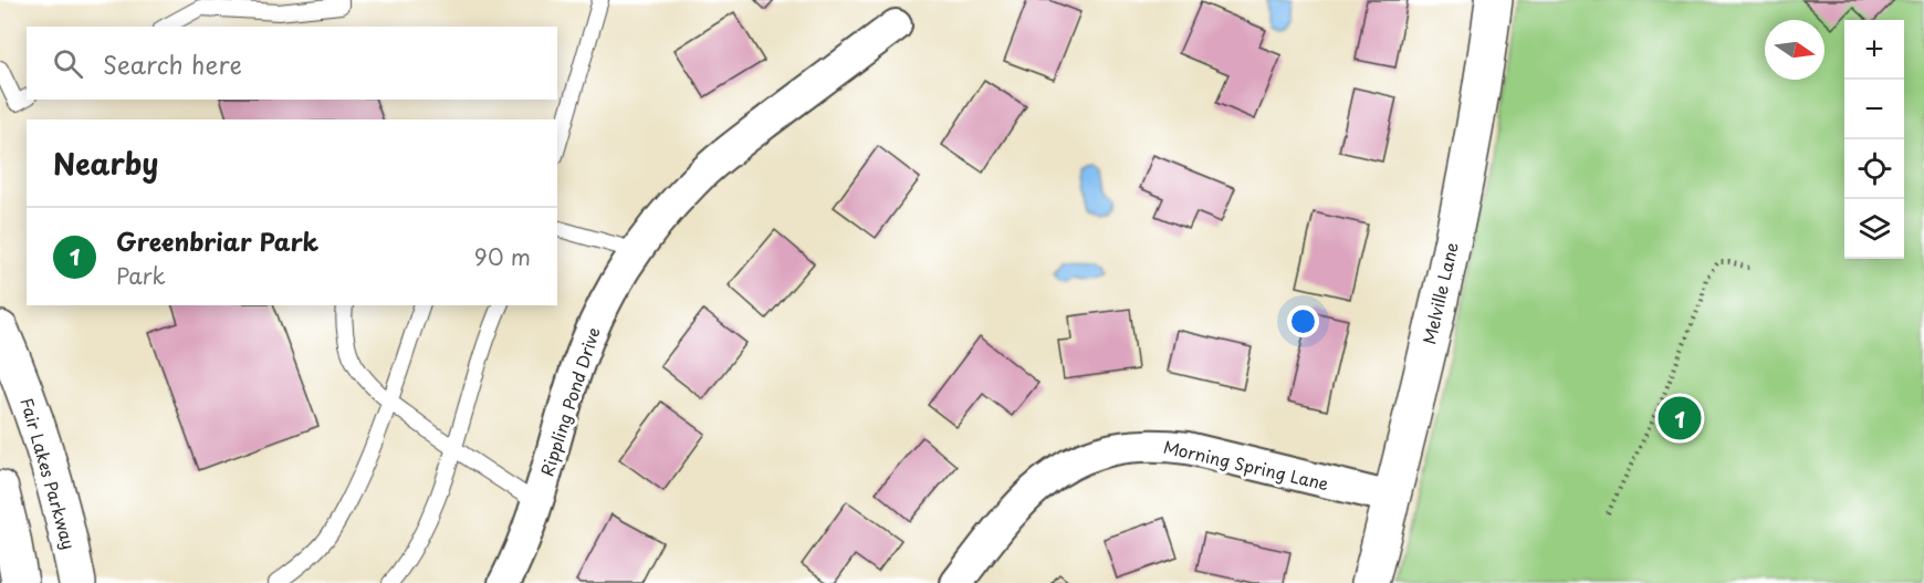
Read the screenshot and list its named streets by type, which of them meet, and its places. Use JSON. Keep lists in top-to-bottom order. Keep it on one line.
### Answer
{"streets":{"street":["Melville Lane","Rippling Pond Drive","Morning Spring Lane","Fair Lakes Parkway"]},"crossings":[["Melville Lane","Morning Spring Lane"]],"north":"right","page":{"map_buttons":["+","−"],"search":"Search here","heading":"Nearby","list":[{"mark":"1","name":"Greenbriar Park","note":"Park","value":"90 m"}],"pins":"1"}}
